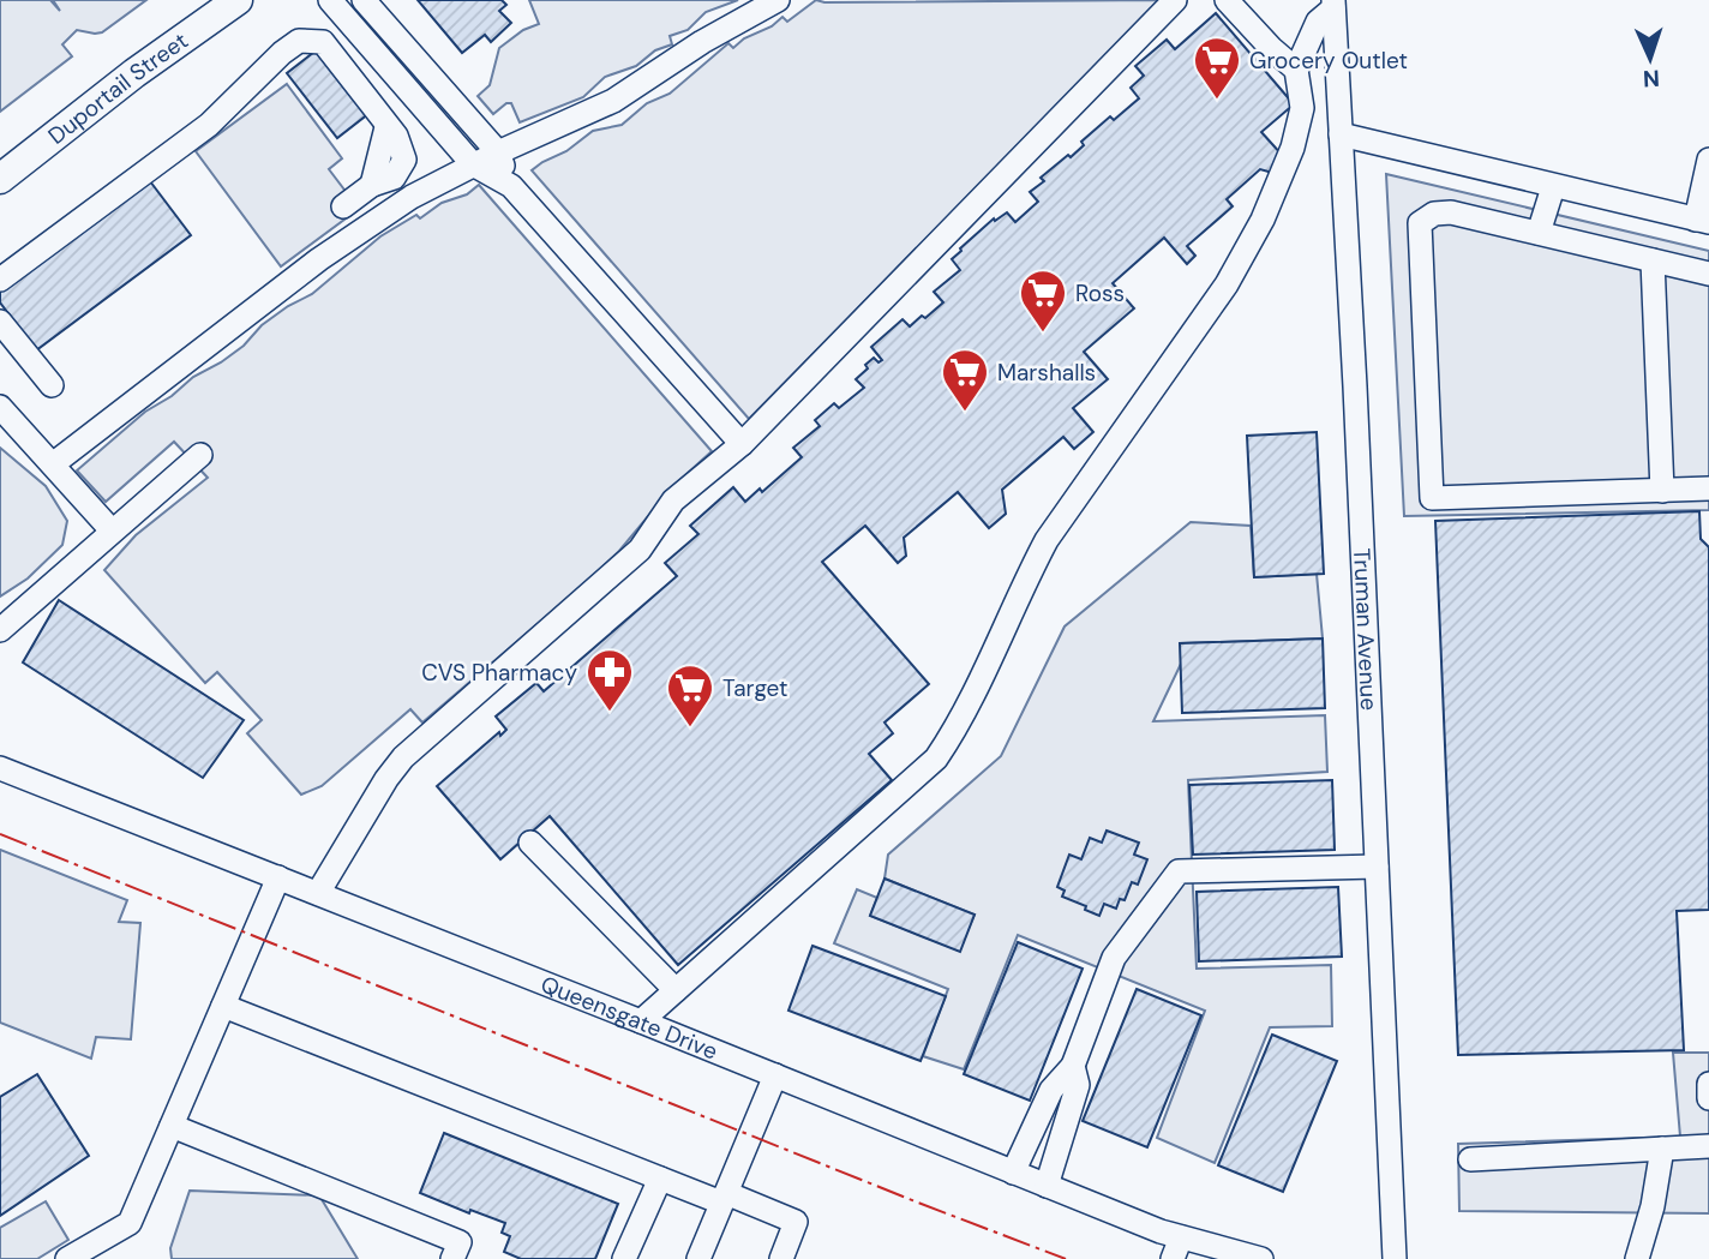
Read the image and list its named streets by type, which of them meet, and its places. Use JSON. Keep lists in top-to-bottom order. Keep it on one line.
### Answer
{"streets":{"main road":["Duportail Street"],"street":["Truman Avenue","Queensgate Drive"]},"places":{"supermarket":["Grocery Outlet","Ross","Marshalls","Target"],"pharmacy":["CVS Pharmacy"]},"north":"bottom"}
